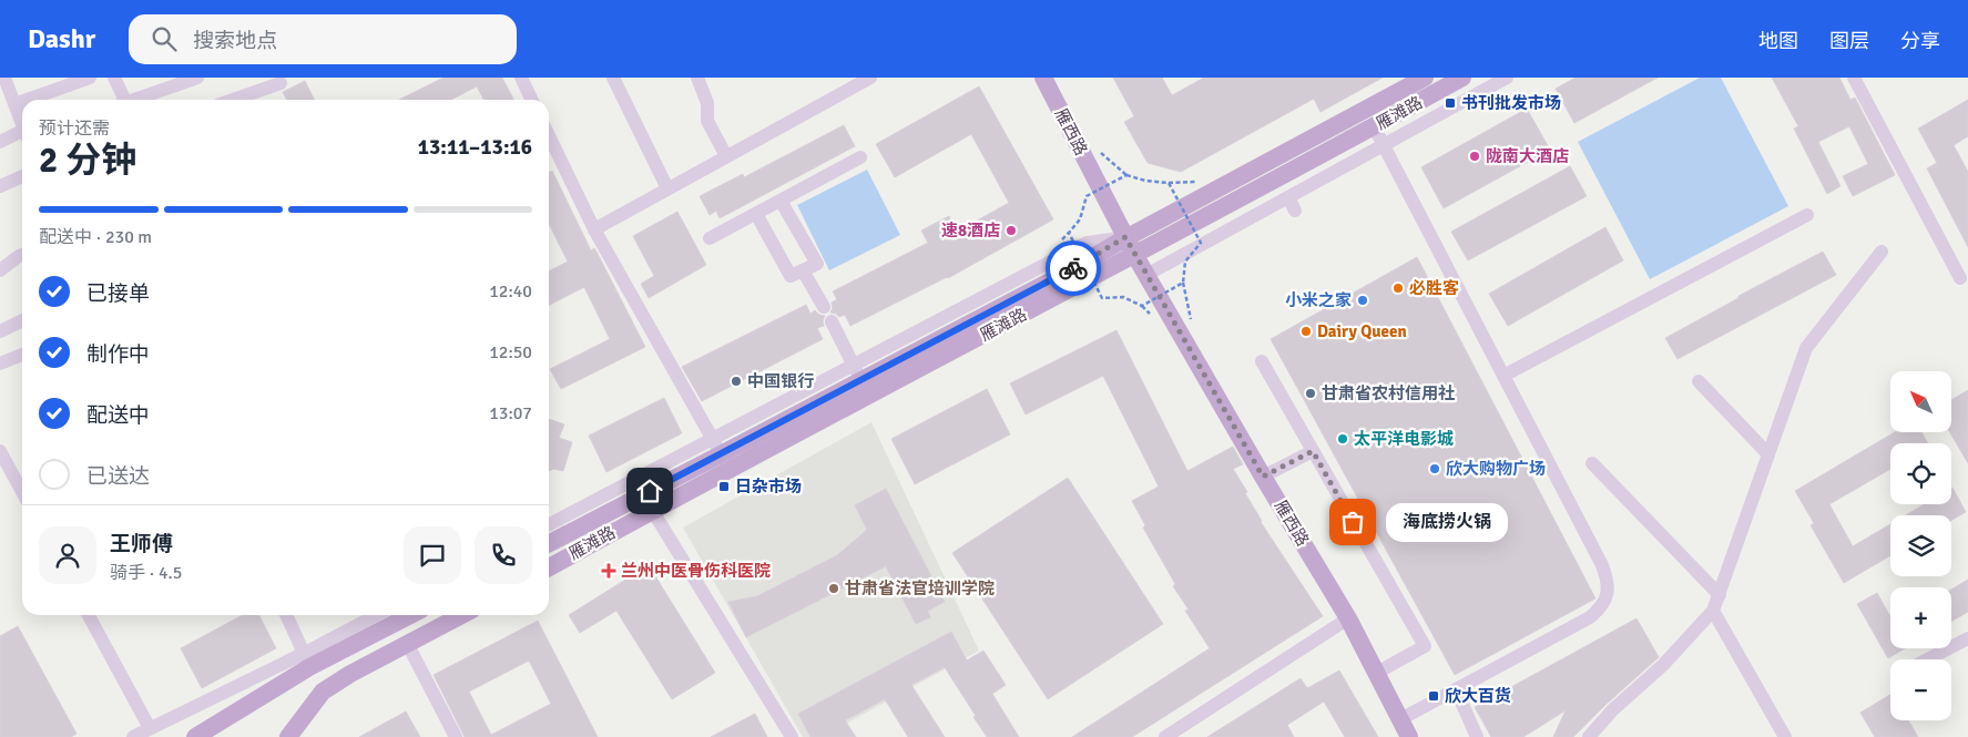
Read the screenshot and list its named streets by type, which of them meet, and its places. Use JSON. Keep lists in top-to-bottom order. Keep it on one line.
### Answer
{"streets":{"main road":["雁滩路","雁西路"]},"crossings":[["雁滩路","雁西路"]],"places":{"transit":["书刊批发市场","日杂市场","欣大百货"],"other":["陇南大酒店","速8酒店","必胜客","小米之家","Dairy Queen","中国银行","甘肃省农村信用社","太平洋电影城","欣大购物广场","海底捞火锅","甘肃省法官培训学院"],"health":["兰州中医骨伤科医院"]},"north":"top left","page":{"header":"Dashr","search":"搜索地点","nav":["地图","图层","分享"],"heading":["2 分钟","预计还需","13:11–13:16"],"panel":["王师傅","骑手 · 4.5"],"bar":"配送中 · 230 m","list":[["已接单","12:40"],["制作中","12:50"],["配送中","13:07"],"已送达"],"map_buttons":["+","−"],"bubble":"海底捞火锅"}}
